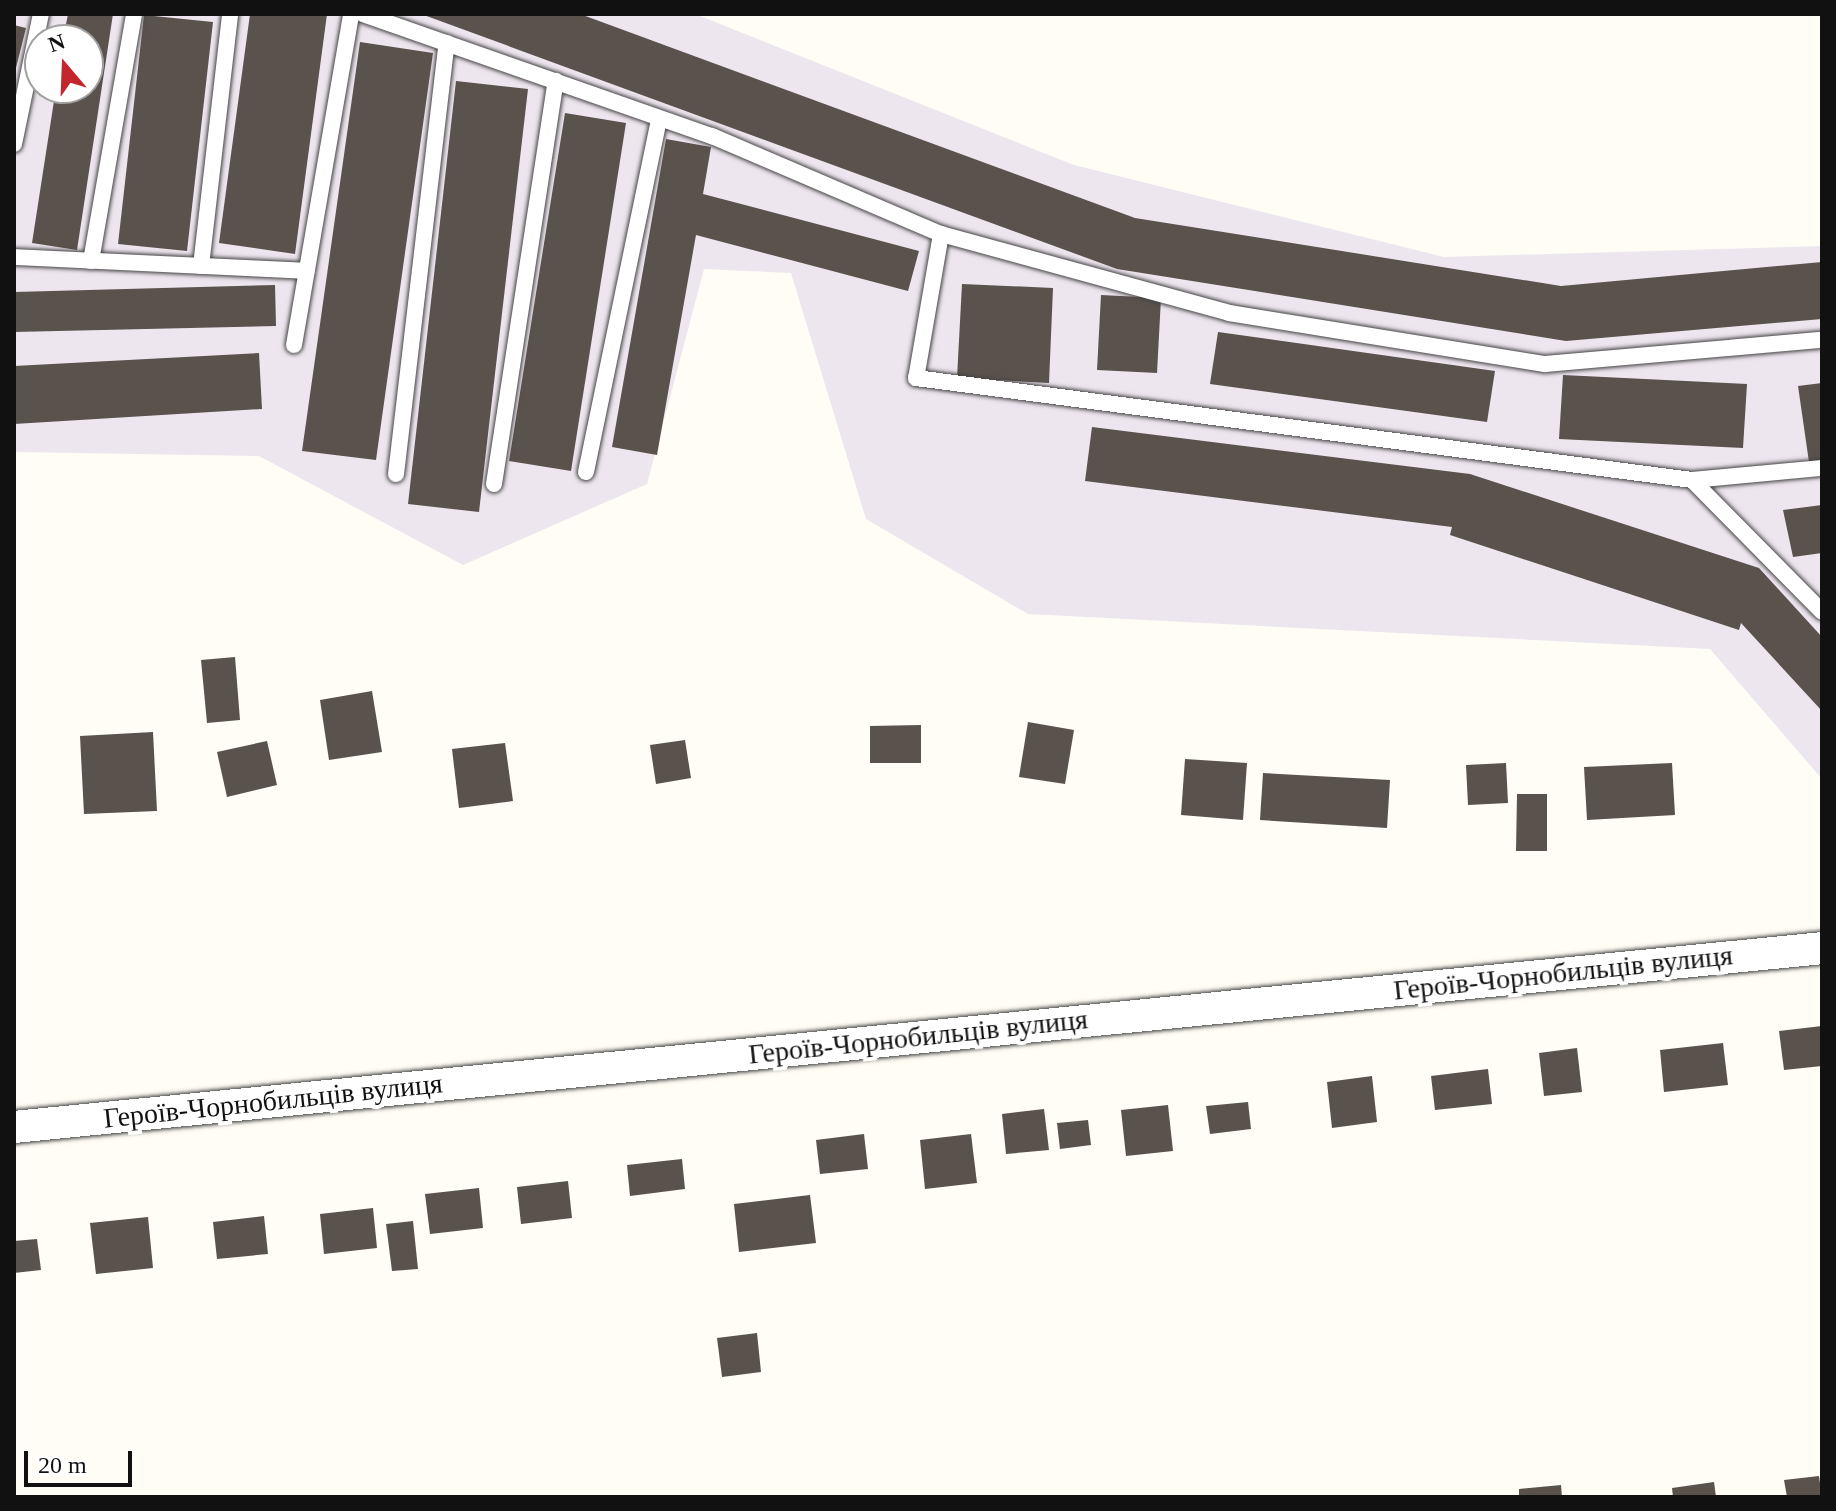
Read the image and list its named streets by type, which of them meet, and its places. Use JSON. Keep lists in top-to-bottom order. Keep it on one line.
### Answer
{"streets":{"street":["Героїв-Чорнобильців вулиця"]},"scale_bar":"20 m","north":"top"}
